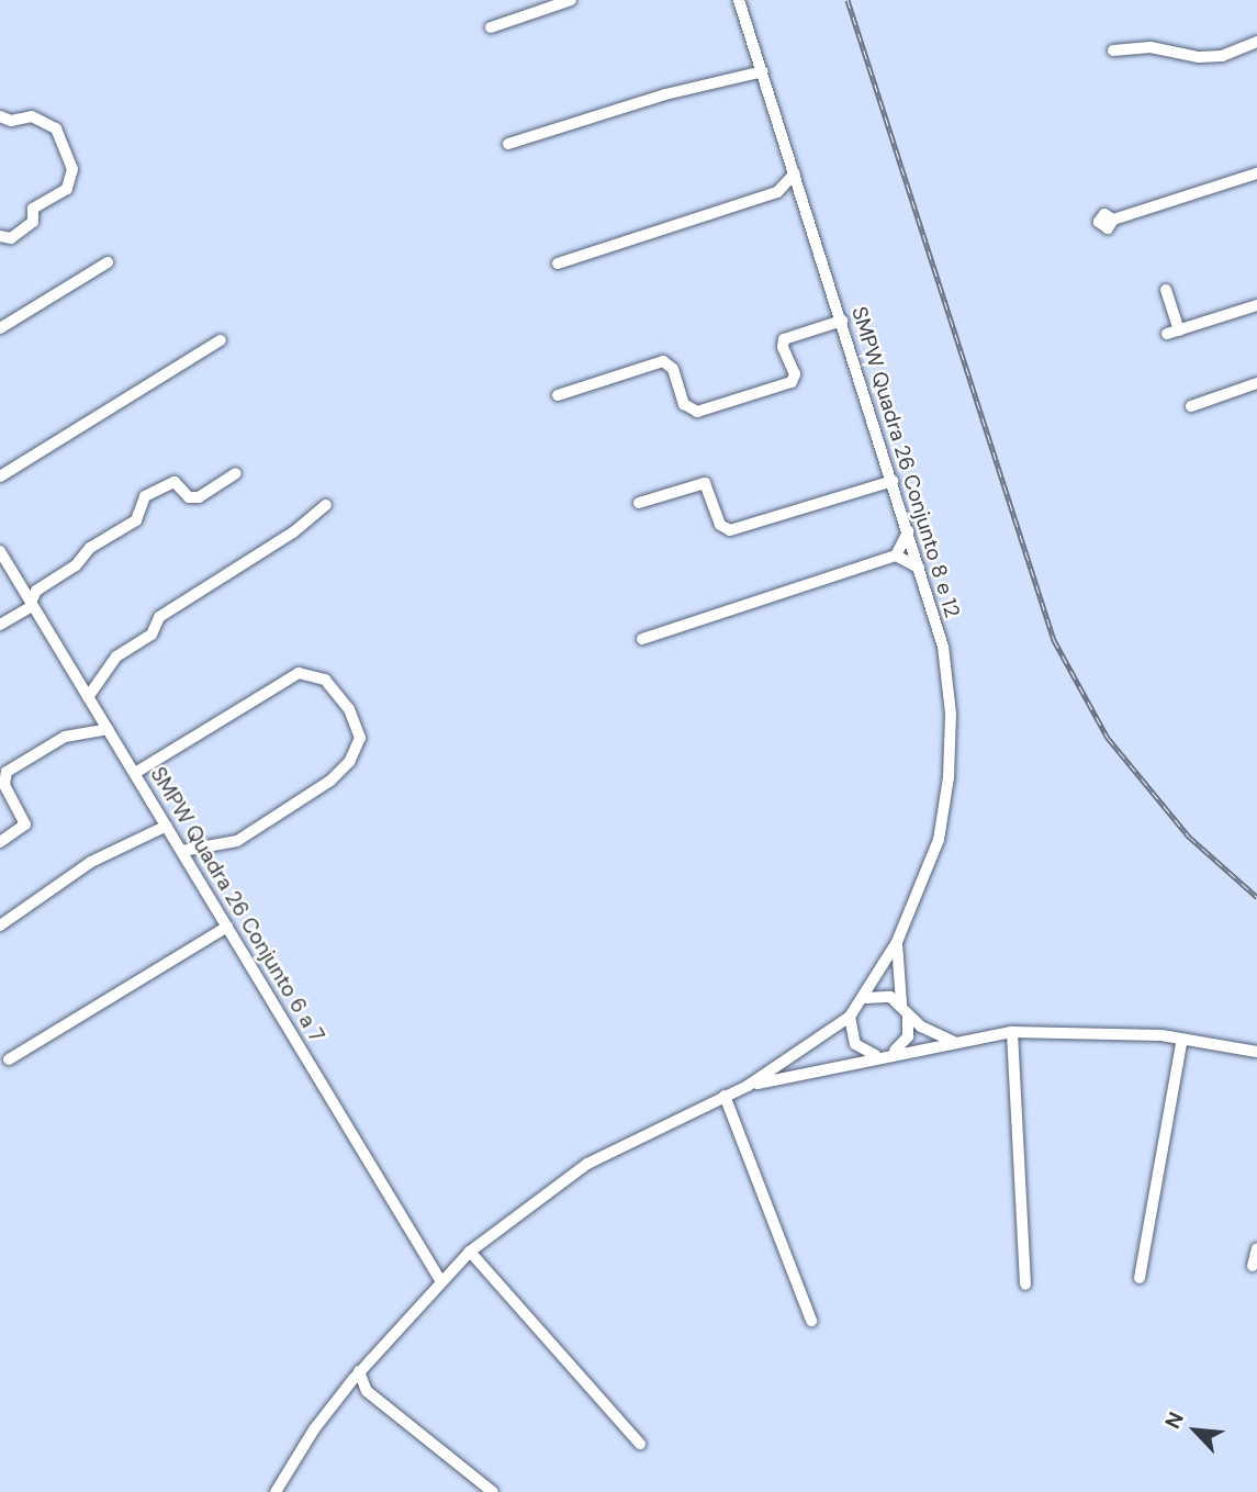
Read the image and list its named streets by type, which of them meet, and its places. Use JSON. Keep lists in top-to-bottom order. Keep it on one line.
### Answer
{"streets":{"street":["SMPW Quadra 26 Conjunto 8 e 12","SMPW Quadra 26 Conjunto 6 a 7"]},"north":"top left"}
